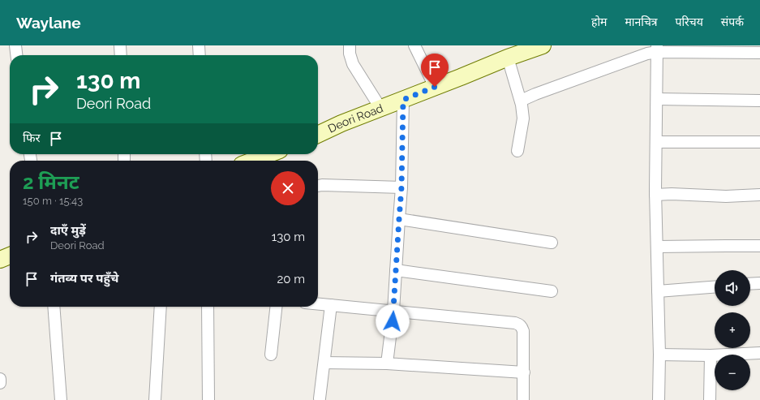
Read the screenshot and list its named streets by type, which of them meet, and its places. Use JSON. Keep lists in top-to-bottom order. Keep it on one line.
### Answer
{"streets":{"street":["Deori Road"]},"page":{"header":"Waylane","nav":["होम","मानचित्र","परिचय","संपर्क"],"turn":["130 m","Deori Road"],"then":"फिर","heading":["2 मिनट","150 m · 15:43"],"list":[{"name":"दाएँ मुड़ें","note":"Deori Road","value":"130 m"},{"name":"गंतव्य पर पहुँचे","value":"20 m"}],"map_buttons":["+","−"]}}
